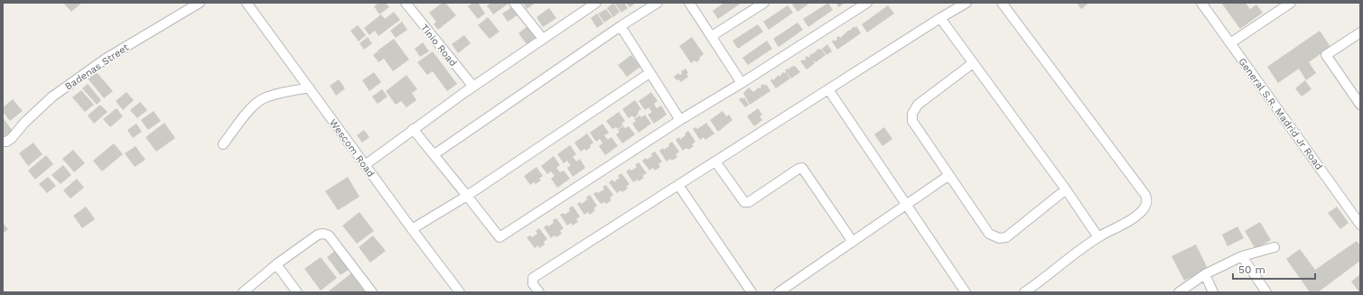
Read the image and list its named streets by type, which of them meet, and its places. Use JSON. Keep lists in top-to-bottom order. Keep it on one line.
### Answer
{"streets":{"street":["Tinio Road","Badenas Street","General S.R. Madrid Jr Road","Wescom Road"]},"scale_bar":"50 m"}
